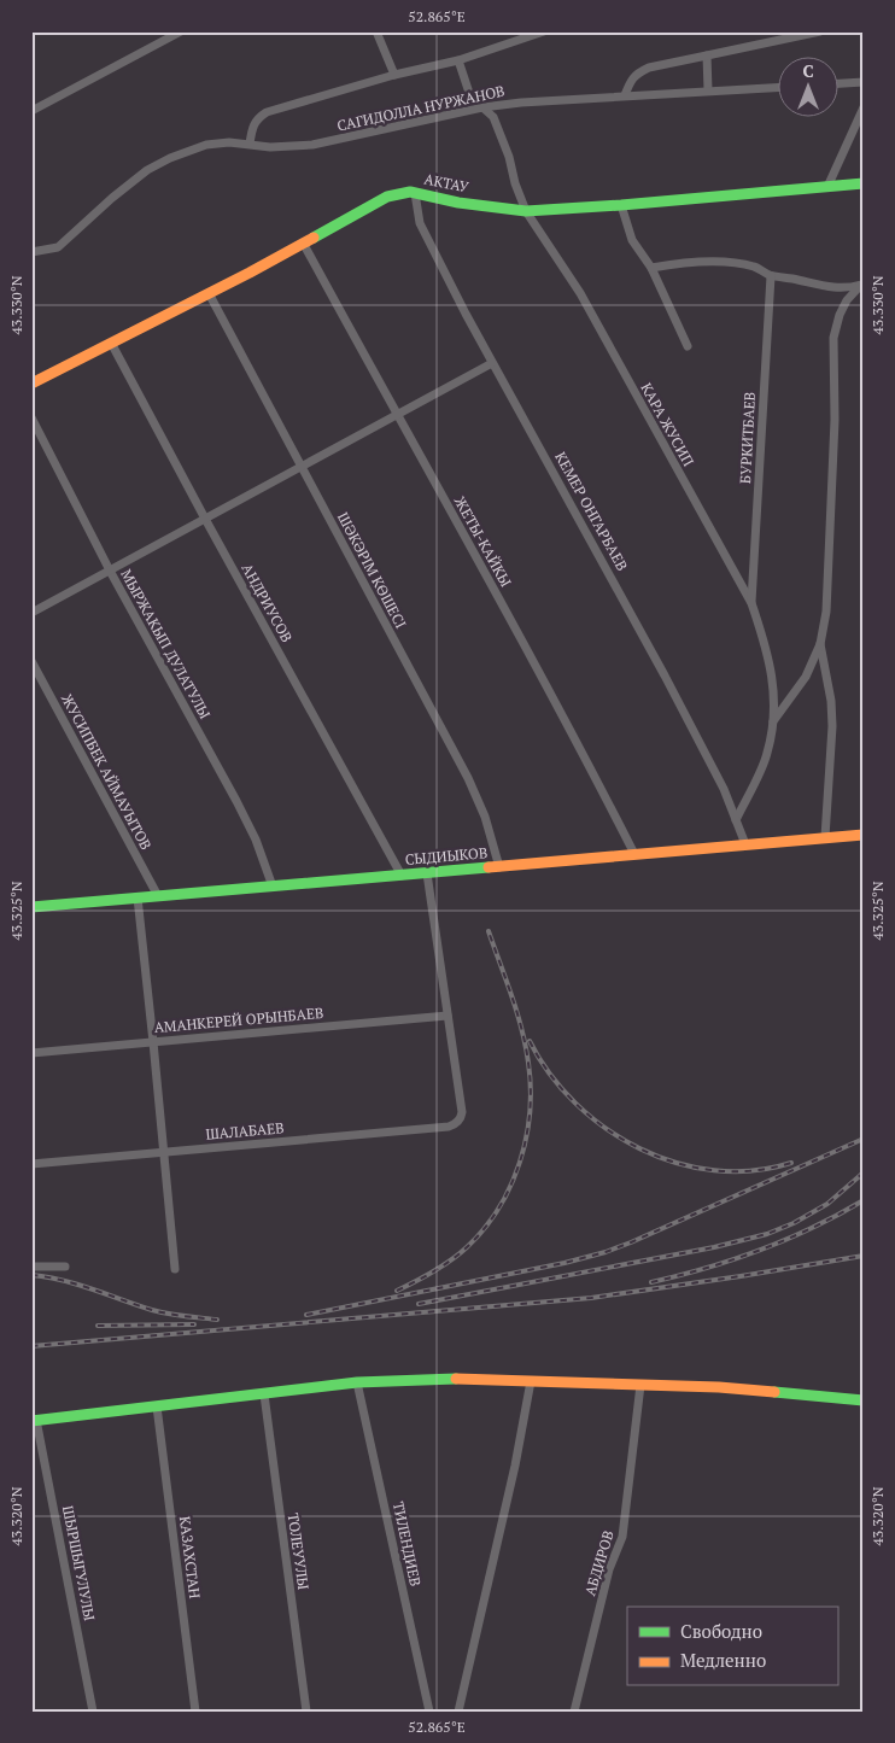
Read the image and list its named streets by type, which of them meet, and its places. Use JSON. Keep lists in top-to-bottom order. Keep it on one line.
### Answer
{"streets":{"street":["САГИДОЛЛА НУРЖАНОВ","АКТАУ","КАРА ЖУСИП","БУРКИТБАЕВ","КЕМЕР ОНГАРБАЕВ","ЖЕТЫ-КАЙКЫ","ШӘКӘРІМ КӨШЕСІ","АНДРИУСОВ","МЫРЖАКЫП ДУЛАТУЛЫ","ЖУСИПБЕК АЙМАУЫТОВ","СЫДИЫКОВ","АМАНКЕРЕЙ ОРЫНБАЕВ","ШАЛАБАЕВ","ТИЛЕНДИЕВ","ТОЛЕУУЛЫ","КАЗАХСТАН","ШЫРШЫГУЛУЛЫ","АБДИРОВ"]},"crossings":[["САГИДОЛЛА НУРЖАНОВ","КАРА ЖУСИП"],["АКТАУ","КАРА ЖУСИП"],["АКТАУ","КЕМЕР ОНГАРБАЕВ"],["АКТАУ","ЖЕТЫ-КАЙКЫ"],["АКТАУ","ШӘКӘРІМ КӨШЕСІ"],["АКТАУ","АНДРИУСОВ"],["КАРА ЖУСИП","БУРКИТБАЕВ"],["КАРА ЖУСИП","КЕМЕР ОНГАРБАЕВ"],["КЕМЕР ОНГАРБАЕВ","СЫДИЫКОВ"],["ЖЕТЫ-КАЙКЫ","СЫДИЫКОВ"],["ШӘКӘРІМ КӨШЕСІ","СЫДИЫКОВ"],["АНДРИУСОВ","СЫДИЫКОВ"],["МЫРЖАКЫП ДУЛАТУЛЫ","СЫДИЫКОВ"],["ЖУСИПБЕК АЙМАУЫТОВ","СЫДИЫКОВ"],["АМАНКЕРЕЙ ОРЫНБАЕВ","ШАЛАБАЕВ"]],"legend":["Свободно","Медленно"],"north":"top","coordinates":["52.865°E","43.330°N","43.325°N","43.320°N"]}
